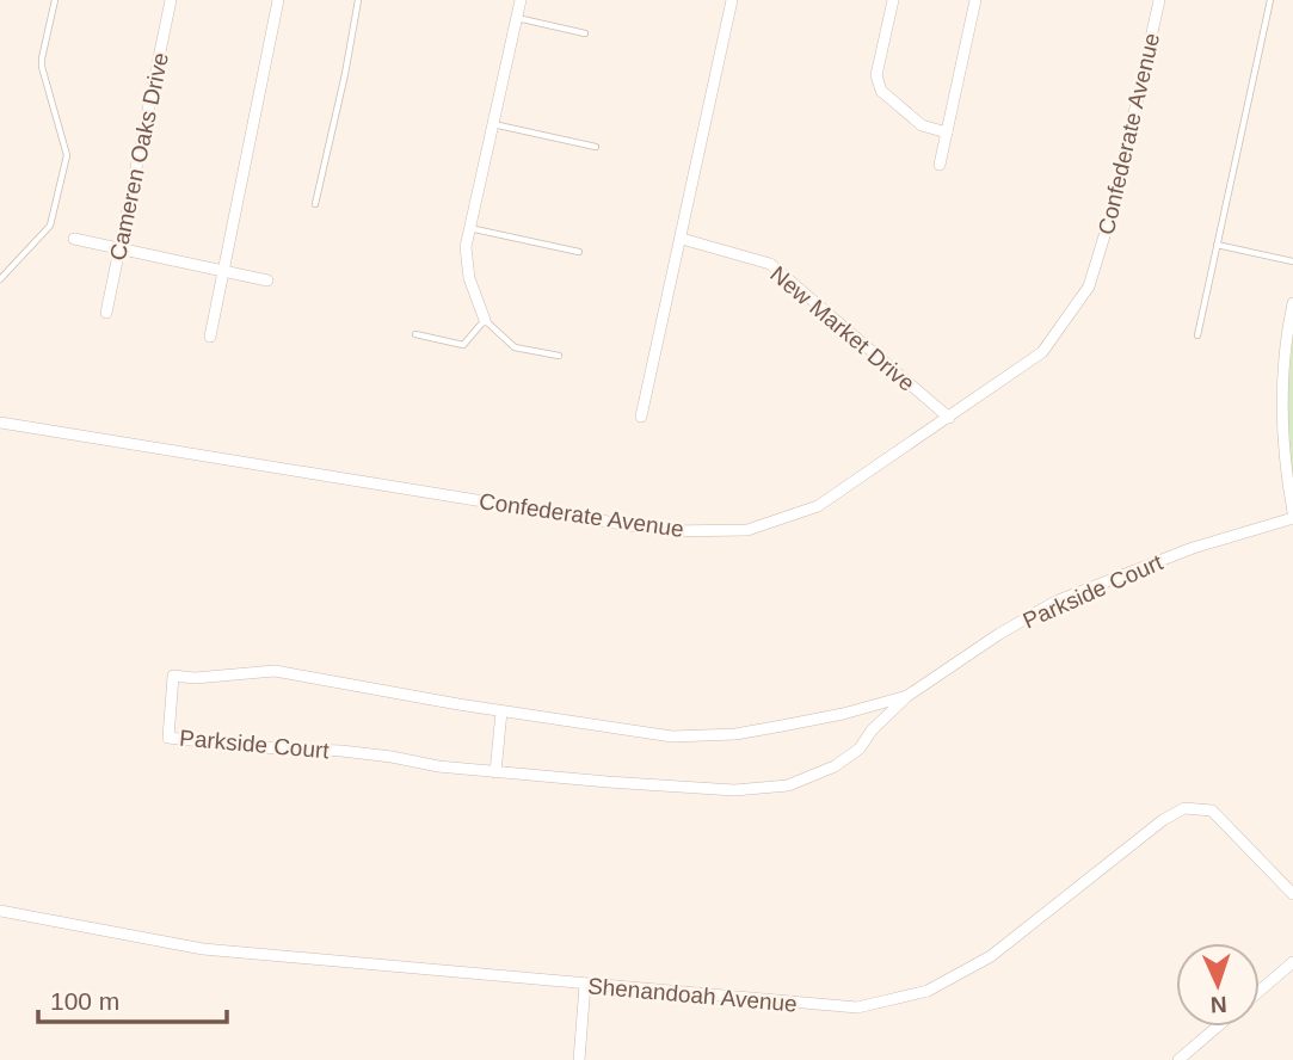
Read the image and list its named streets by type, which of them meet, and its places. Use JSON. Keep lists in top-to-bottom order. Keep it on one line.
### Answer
{"streets":{"street":["Confederate Avenue","Cameren Oaks Drive","New Market Drive","Parkside Court","Shenandoah Avenue"]},"crossings":[["Confederate Avenue","New Market Drive"]],"scale_bar":"100 m","north":"bottom"}
